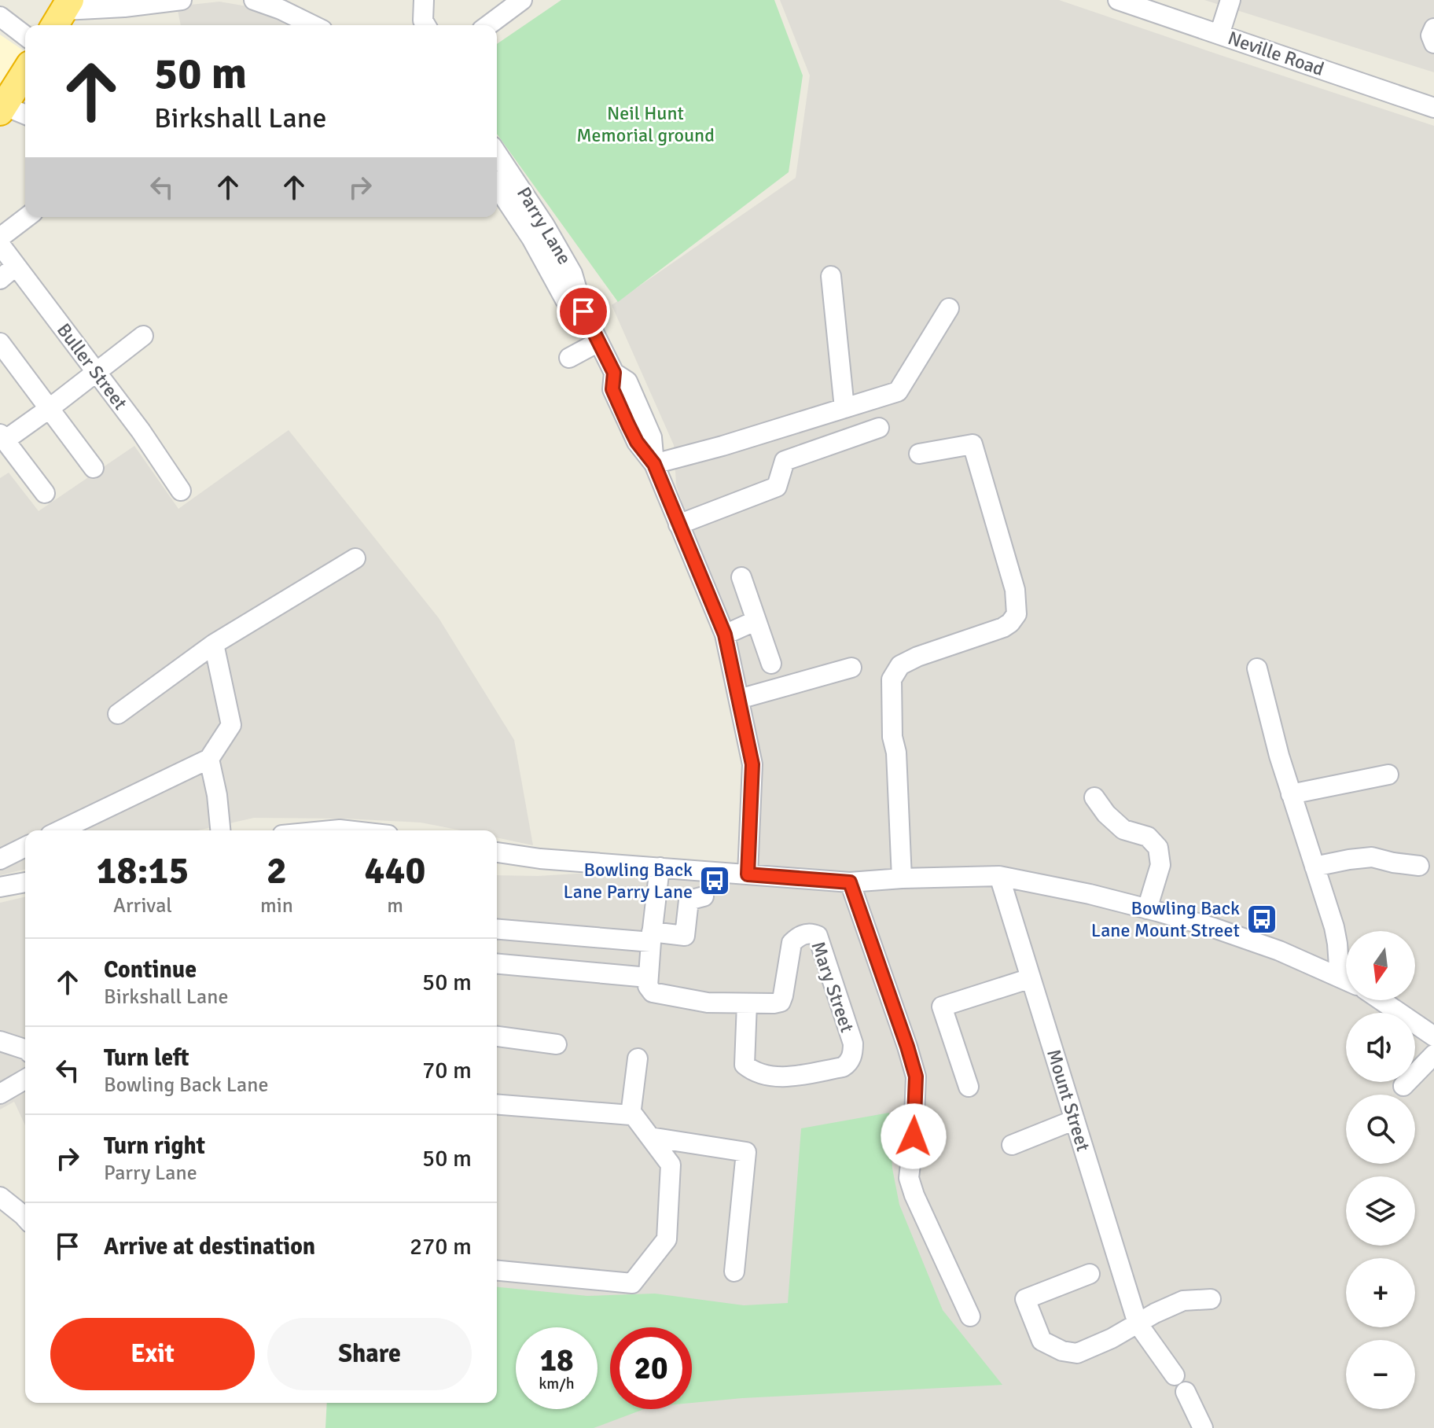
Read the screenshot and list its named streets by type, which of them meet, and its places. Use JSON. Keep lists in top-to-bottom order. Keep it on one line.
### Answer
{"streets":{"street":["Neville Road","Parry Lane","Buller Street","Mary Street","Mount Street"]},"parks":["Neil Hunt Memorial ground"],"places":{"bus stop":["Bowling Back Lane Parry Lane","Bowling Back Lane Mount Street"]},"north":"bottom","page":{"turn":["50 m","Birkshall Lane"],"eta":["18:15","Arrival","2","min","440","m"],"map_buttons":["+","−"],"list":[{"name":"Continue","note":"Birkshall Lane","value":"50 m"},{"name":"Turn left","note":"Bowling Back Lane","value":"70 m"},{"name":"Turn right","note":"Parry Lane","value":"50 m"},{"name":"Arrive at destination","value":"270 m"}],"buttons":["Exit","Share"],"speed":"18 km/h","limit":"20"}}
